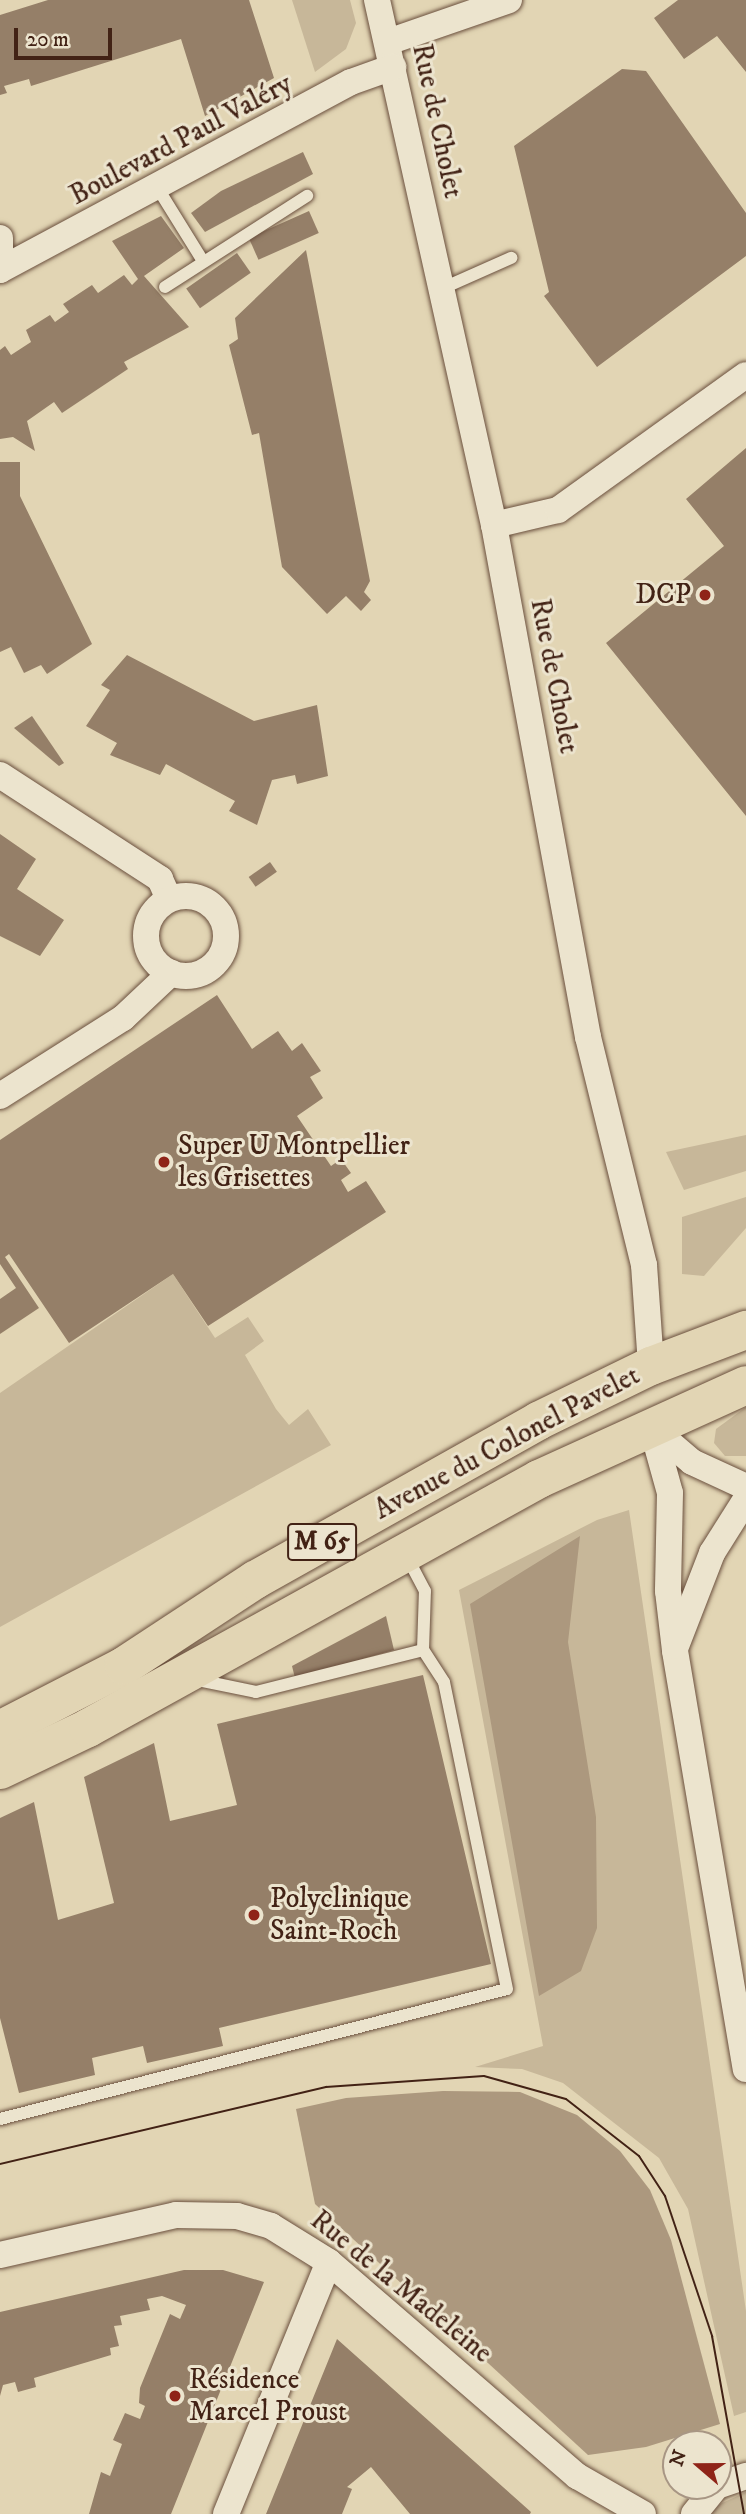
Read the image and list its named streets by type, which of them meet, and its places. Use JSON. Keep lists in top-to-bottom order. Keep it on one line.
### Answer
{"streets":{"main road":["Avenue du Colonel Pavelet","M 65"],"street":["Rue de Cholet","Boulevard Paul Valéry","Rue de la Madeleine"]},"crossings":[["Rue de Cholet","Boulevard Paul Valéry"],["Rue de Cholet","Avenue du Colonel Pavelet"]],"places":["DCP","Super U Montpellier les Grisettes","Polyclinique Saint-Roch","Résidence Marcel Proust"],"scale_bar":"20 m","north":"left"}
